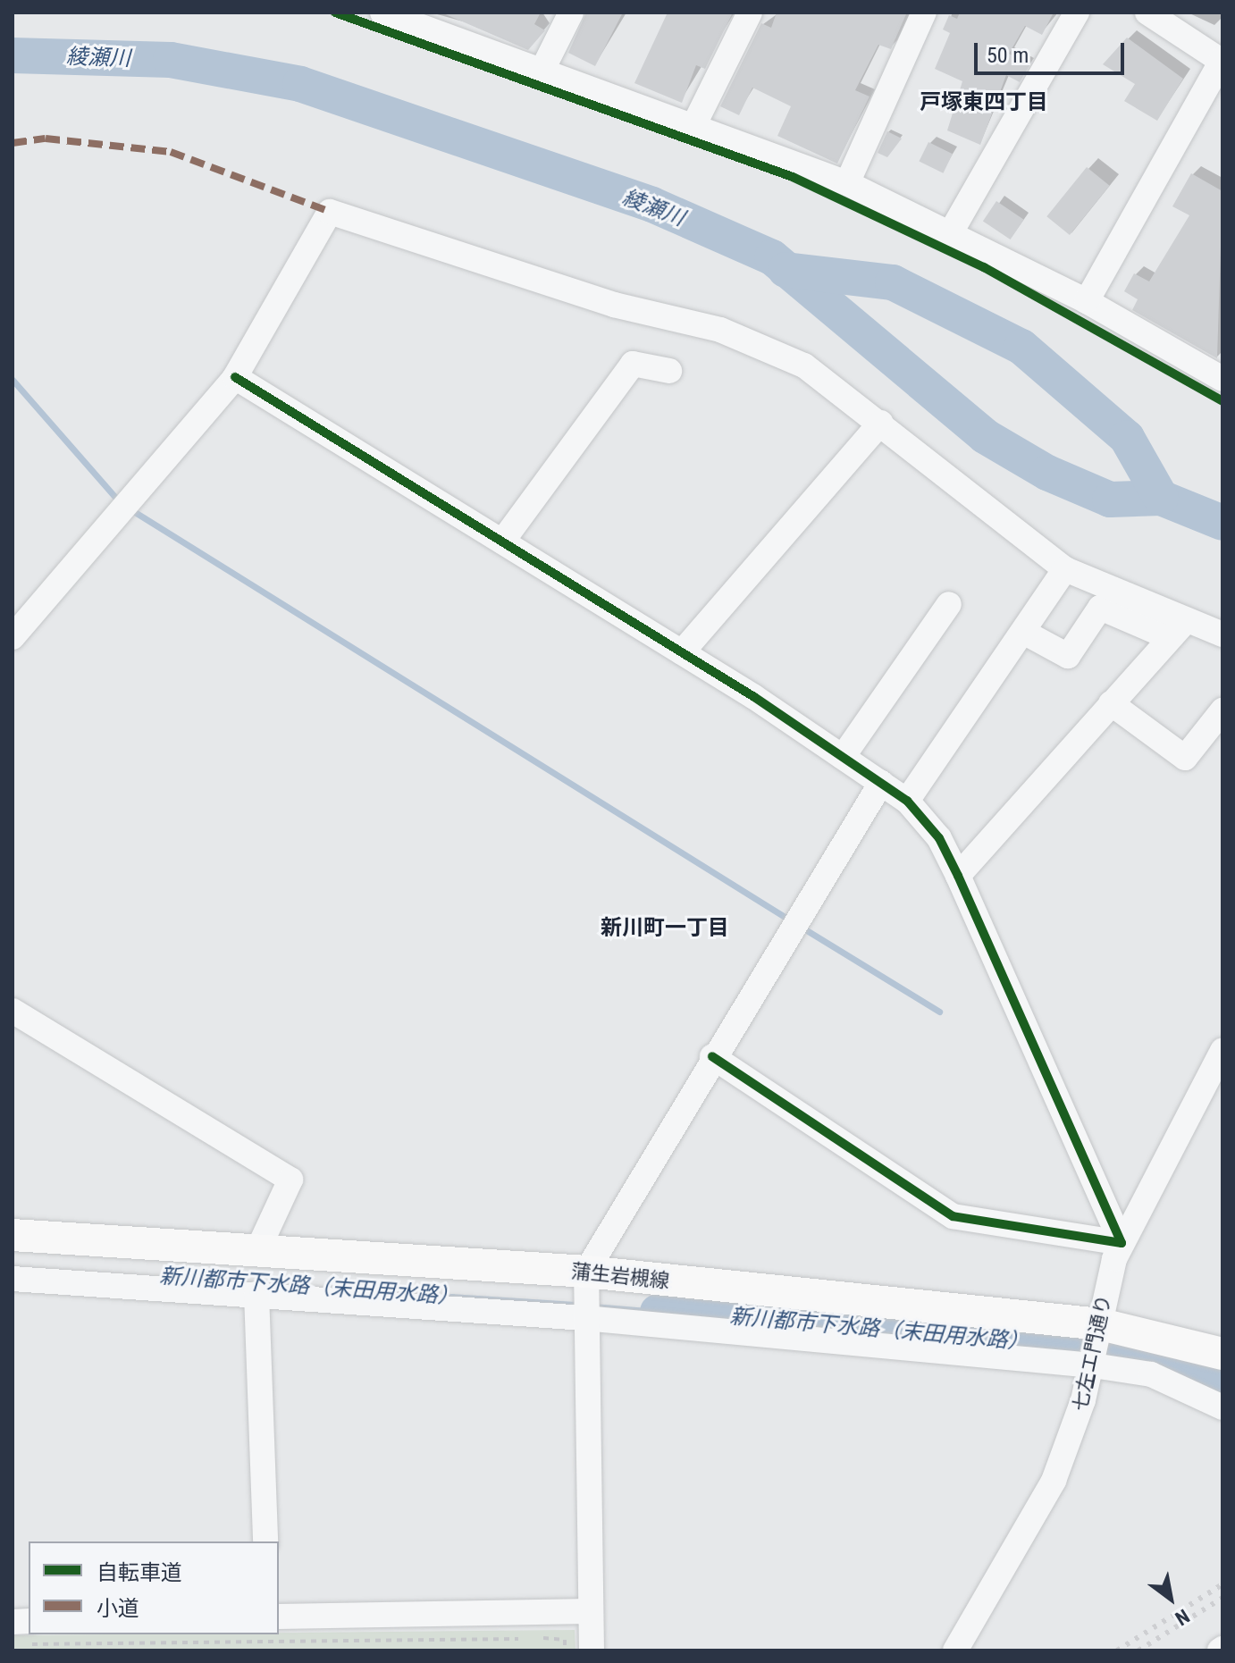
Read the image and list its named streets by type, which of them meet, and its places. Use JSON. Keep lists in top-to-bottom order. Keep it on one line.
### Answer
{"streets":{"main road":["蒲生岩槻線"],"street":["七左エ門通り"]},"crossings":[["蒲生岩槻線","七左エ門通り"]],"districts":["戸塚東四丁目","新川町一丁目"],"water":["綾瀬川","新川都市下水路（末田用水路）"],"legend":["自転車道","小道"],"scale_bar":"50 m","north":"bottom right"}
